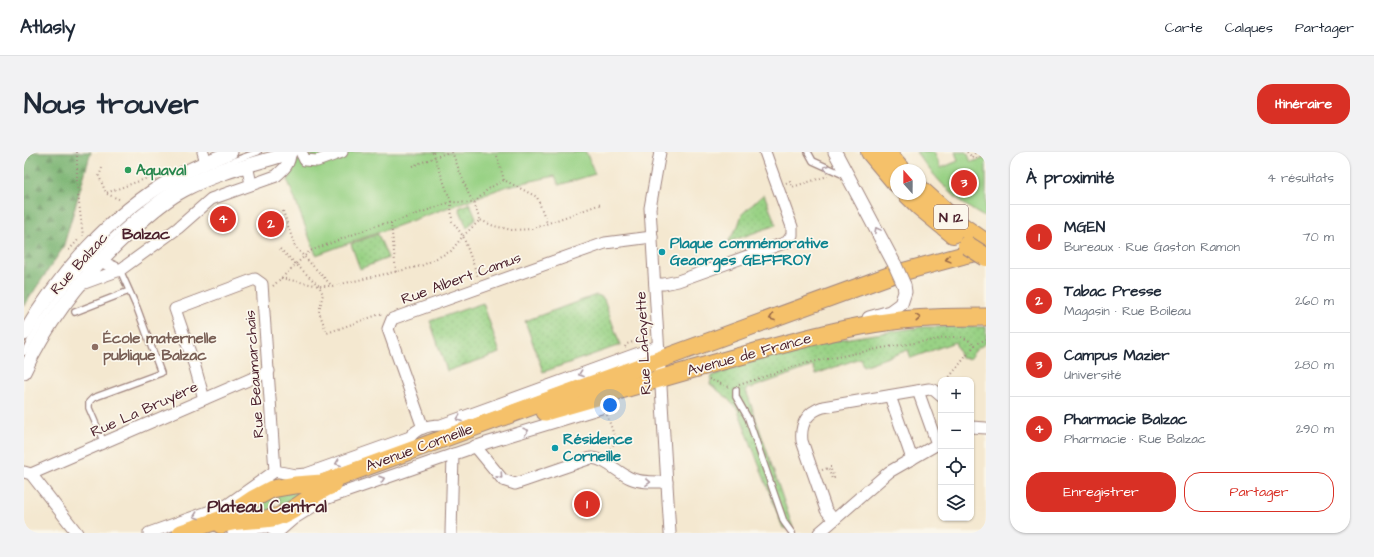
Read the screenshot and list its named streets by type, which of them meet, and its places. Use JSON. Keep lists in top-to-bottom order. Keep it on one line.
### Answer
{"streets":{"highway":["N 12"],"main road":["Avenue de France","Avenue Corneille"],"street":["Rue Balzac","Rue Albert Camus","Rue Lafayette","Rue Beaumarchais","Rue La Bruyère"]},"crossings":[["N 12","Avenue Corneille"],["Rue Albert Camus","Rue Lafayette"],["Rue Lafayette","Avenue de France"],["Rue Lafayette","Avenue Corneille"],["Avenue de France","Avenue Corneille"],["Rue Beaumarchais","Rue La Bruyère"]],"one_way":["Avenue de France"],"districts":["Balzac","Plateau Central"],"places":["Aquaval","Plaque commémorative Geaorges GEFFROY","École maternelle publique Balzac","Résidence Corneille"],"north":"top","page":{"header":"Atlasly","nav":["Carte","Calques","Partager"],"buttons":["Itinéraire",["Enregistrer","Partager"]],"title":"Nous trouver","heading":["À proximité","4 résultats"],"pins":["3","4","2","1"],"list":[{"mark":"1","name":"MGEN","note":"Bureaux · Rue Gaston Ramon","value":"70 m"},{"mark":"2","name":"Tabac Presse","note":"Magasin · Rue Boileau","value":"260 m"},{"mark":"3","name":"Campus Mazier","note":"Université","value":"280 m"},{"mark":"4","name":"Pharmacie Balzac","note":"Pharmacie · Rue Balzac","value":"290 m"}],"map_buttons":["+","−"]}}
